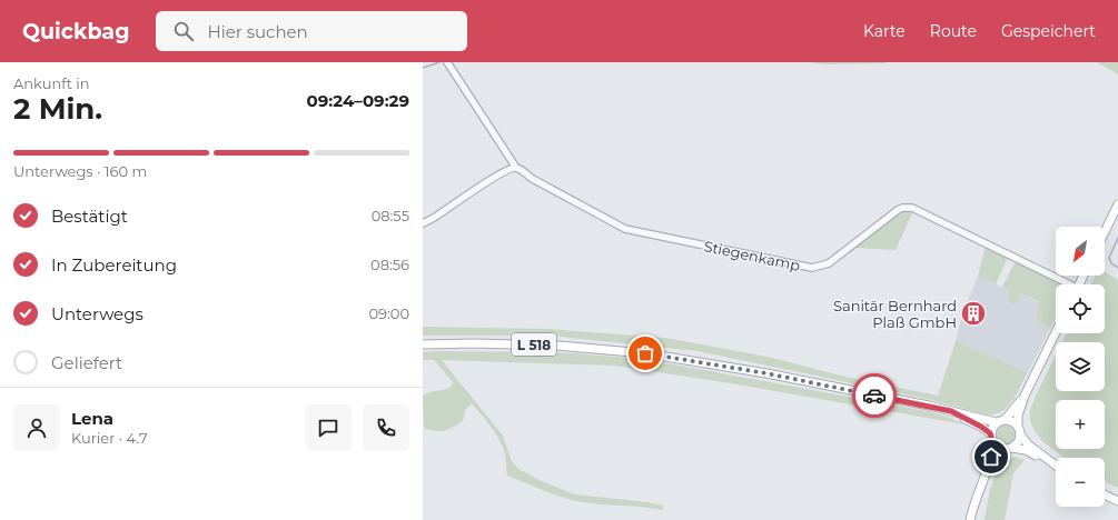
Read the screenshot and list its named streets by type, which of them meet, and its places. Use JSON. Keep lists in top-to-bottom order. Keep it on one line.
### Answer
{"streets":{"main road":["L 518"],"street":["Stiegenkamp"]},"places":{"building":["Sanitär Bernhard Plaß GmbH"]},"north":"bottom left","page":{"header":"Quickbag","search":"Hier suchen","nav":["Karte","Route","Gespeichert"],"heading":["2 Min.","Ankunft in","09:24–09:29"],"panel":["Lena","Kurier · 4.7"],"bar":"Unterwegs · 160 m","list":[["Bestätigt","08:55"],["In Zubereitung","08:56"],["Unterwegs","09:00"],"Geliefert"],"map_buttons":["+","−"]}}
